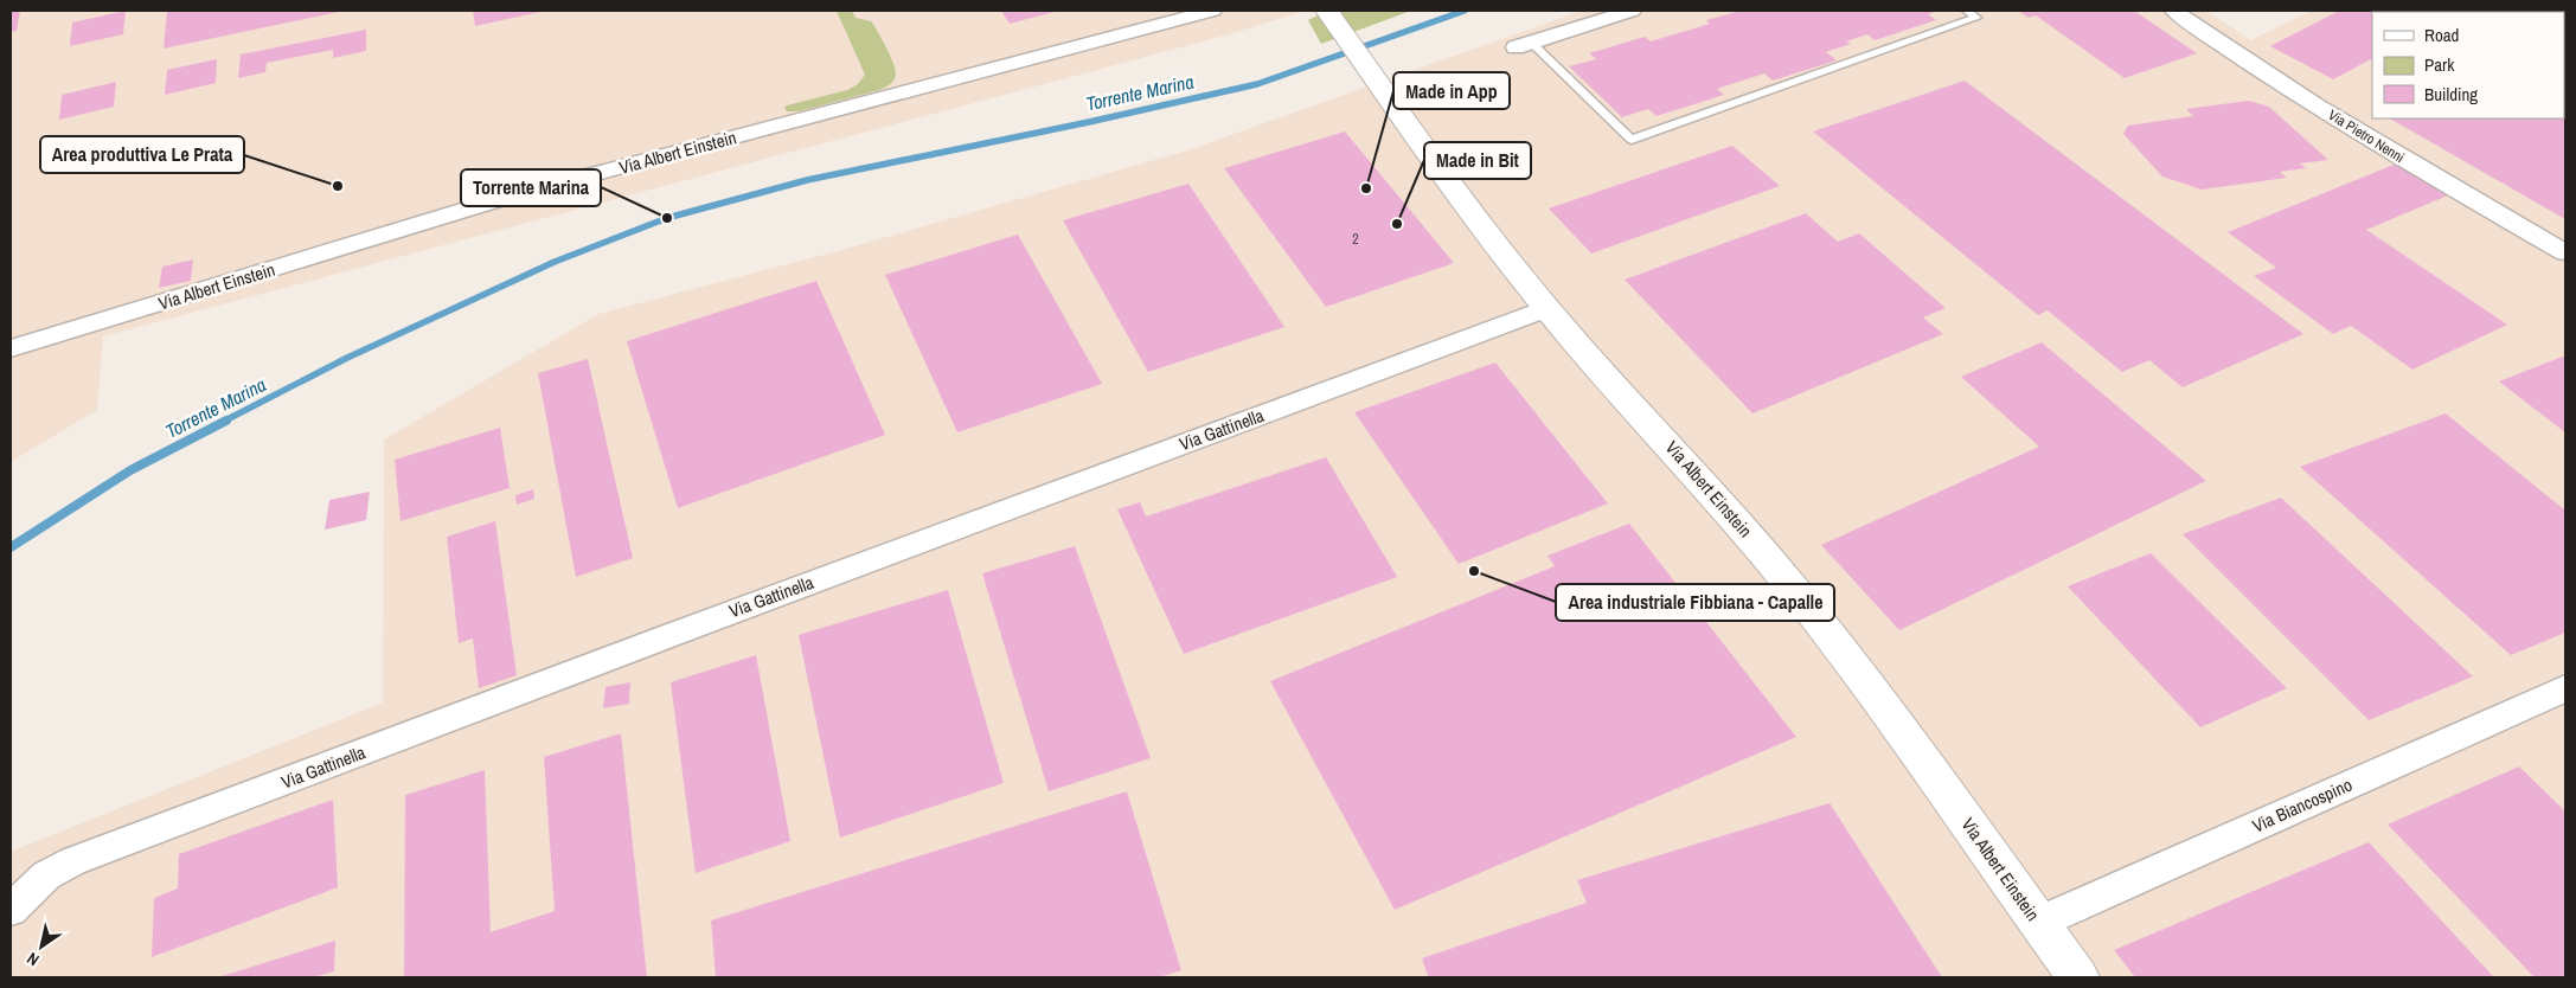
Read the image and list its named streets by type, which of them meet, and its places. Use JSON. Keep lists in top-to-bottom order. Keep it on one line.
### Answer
{"streets":{"street":["Via Pietro Nenni","Via Albert Einstein","Via Gattinella","Via Biancospino"]},"crossings":[["Via Albert Einstein","Via Gattinella"],["Via Albert Einstein","Via Biancospino"]],"water":["Torrente Marina"],"places":["Area produttiva Le Prata","Made in App","Torrente Marina","Made in Bit","Area industriale Fibbiana - Capalle"],"house_numbers":["2"],"legend":["Road","Park","Building"],"north":"bottom left"}
